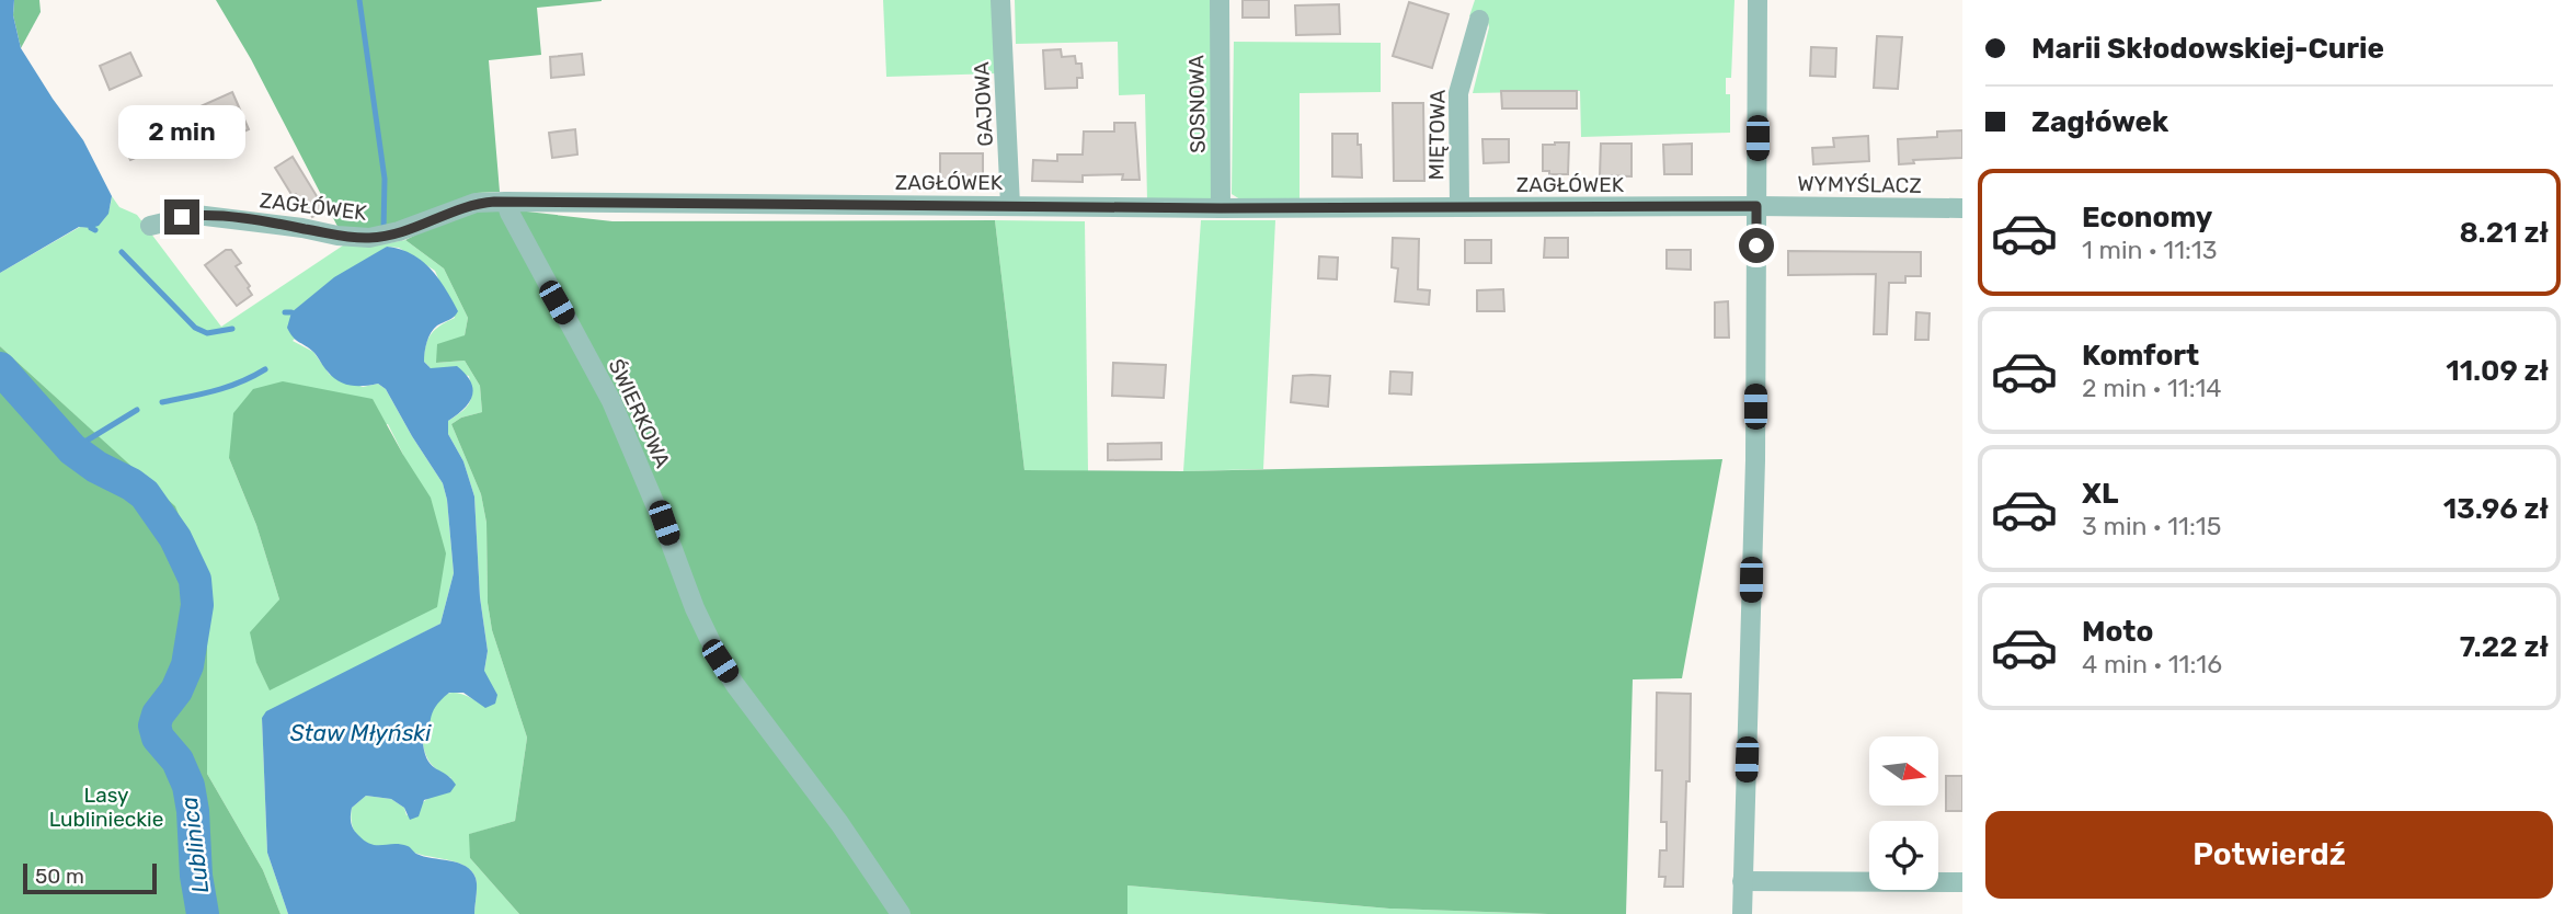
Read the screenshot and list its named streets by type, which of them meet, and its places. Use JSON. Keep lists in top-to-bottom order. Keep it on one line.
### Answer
{"streets":{"street":["GAJOWA","SOSNOWA","MIĘTOWA","ZAGŁÓWEK","WYMYŚLACZ","ŚWIERKOWA"]},"crossings":[["GAJOWA","ZAGŁÓWEK"],["SOSNOWA","ZAGŁÓWEK"],["MIĘTOWA","ZAGŁÓWEK"],["ZAGŁÓWEK","WYMYŚLACZ"],["ZAGŁÓWEK","ŚWIERKOWA"]],"water":["Staw Młyński","Lublinica"],"parks":["Lasy Lublinieckie"],"scale_bar":"50 m","north":"right","page":{"banner":["Marii Skłodowskiej-Curie","Zagłówek"],"bubble":"2 min","list":[{"name":"Economy","note":"1 min · 11:13","value":"8.21 zł"},{"name":"Komfort","note":"2 min · 11:14","value":"11.09 zł"},{"name":"XL","note":"3 min · 11:15","value":"13.96 zł"},{"name":"Moto","note":"4 min · 11:16","value":"7.22 zł"}],"buttons":"Potwierdź","scale":"50 m"}}
